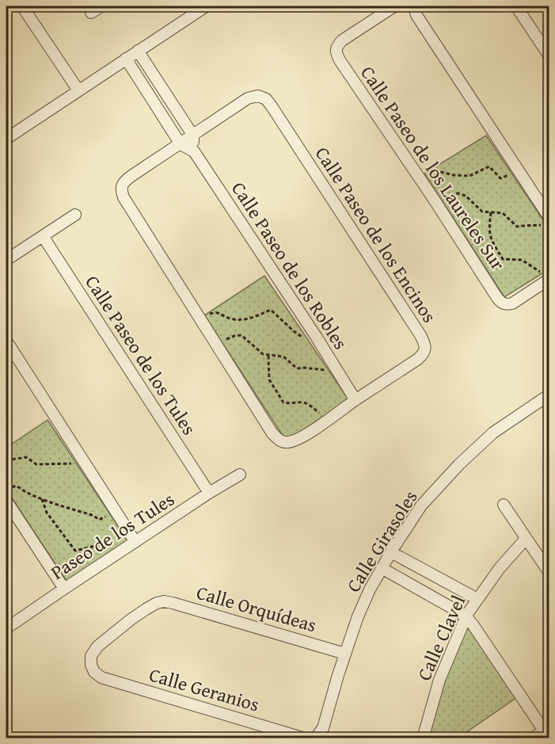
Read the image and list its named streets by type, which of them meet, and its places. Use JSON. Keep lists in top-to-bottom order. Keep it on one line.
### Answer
{"streets":{"street":["Calle Paseo de los Laureles Sur","Calle Paseo de los Encinos","Calle Paseo de los Robles","Calle Paseo de los Tules","Paseo de los Tules","Calle Girasoles","Calle Orquídeas","Calle Clavel","Calle Geranios"]},"crossings":[["Calle Paseo de los Encinos","Calle Paseo de los Robles"],["Calle Paseo de los Tules","Paseo de los Tules"],["Calle Girasoles","Calle Orquídeas"],["Calle Orquídeas","Calle Geranios"]]}
